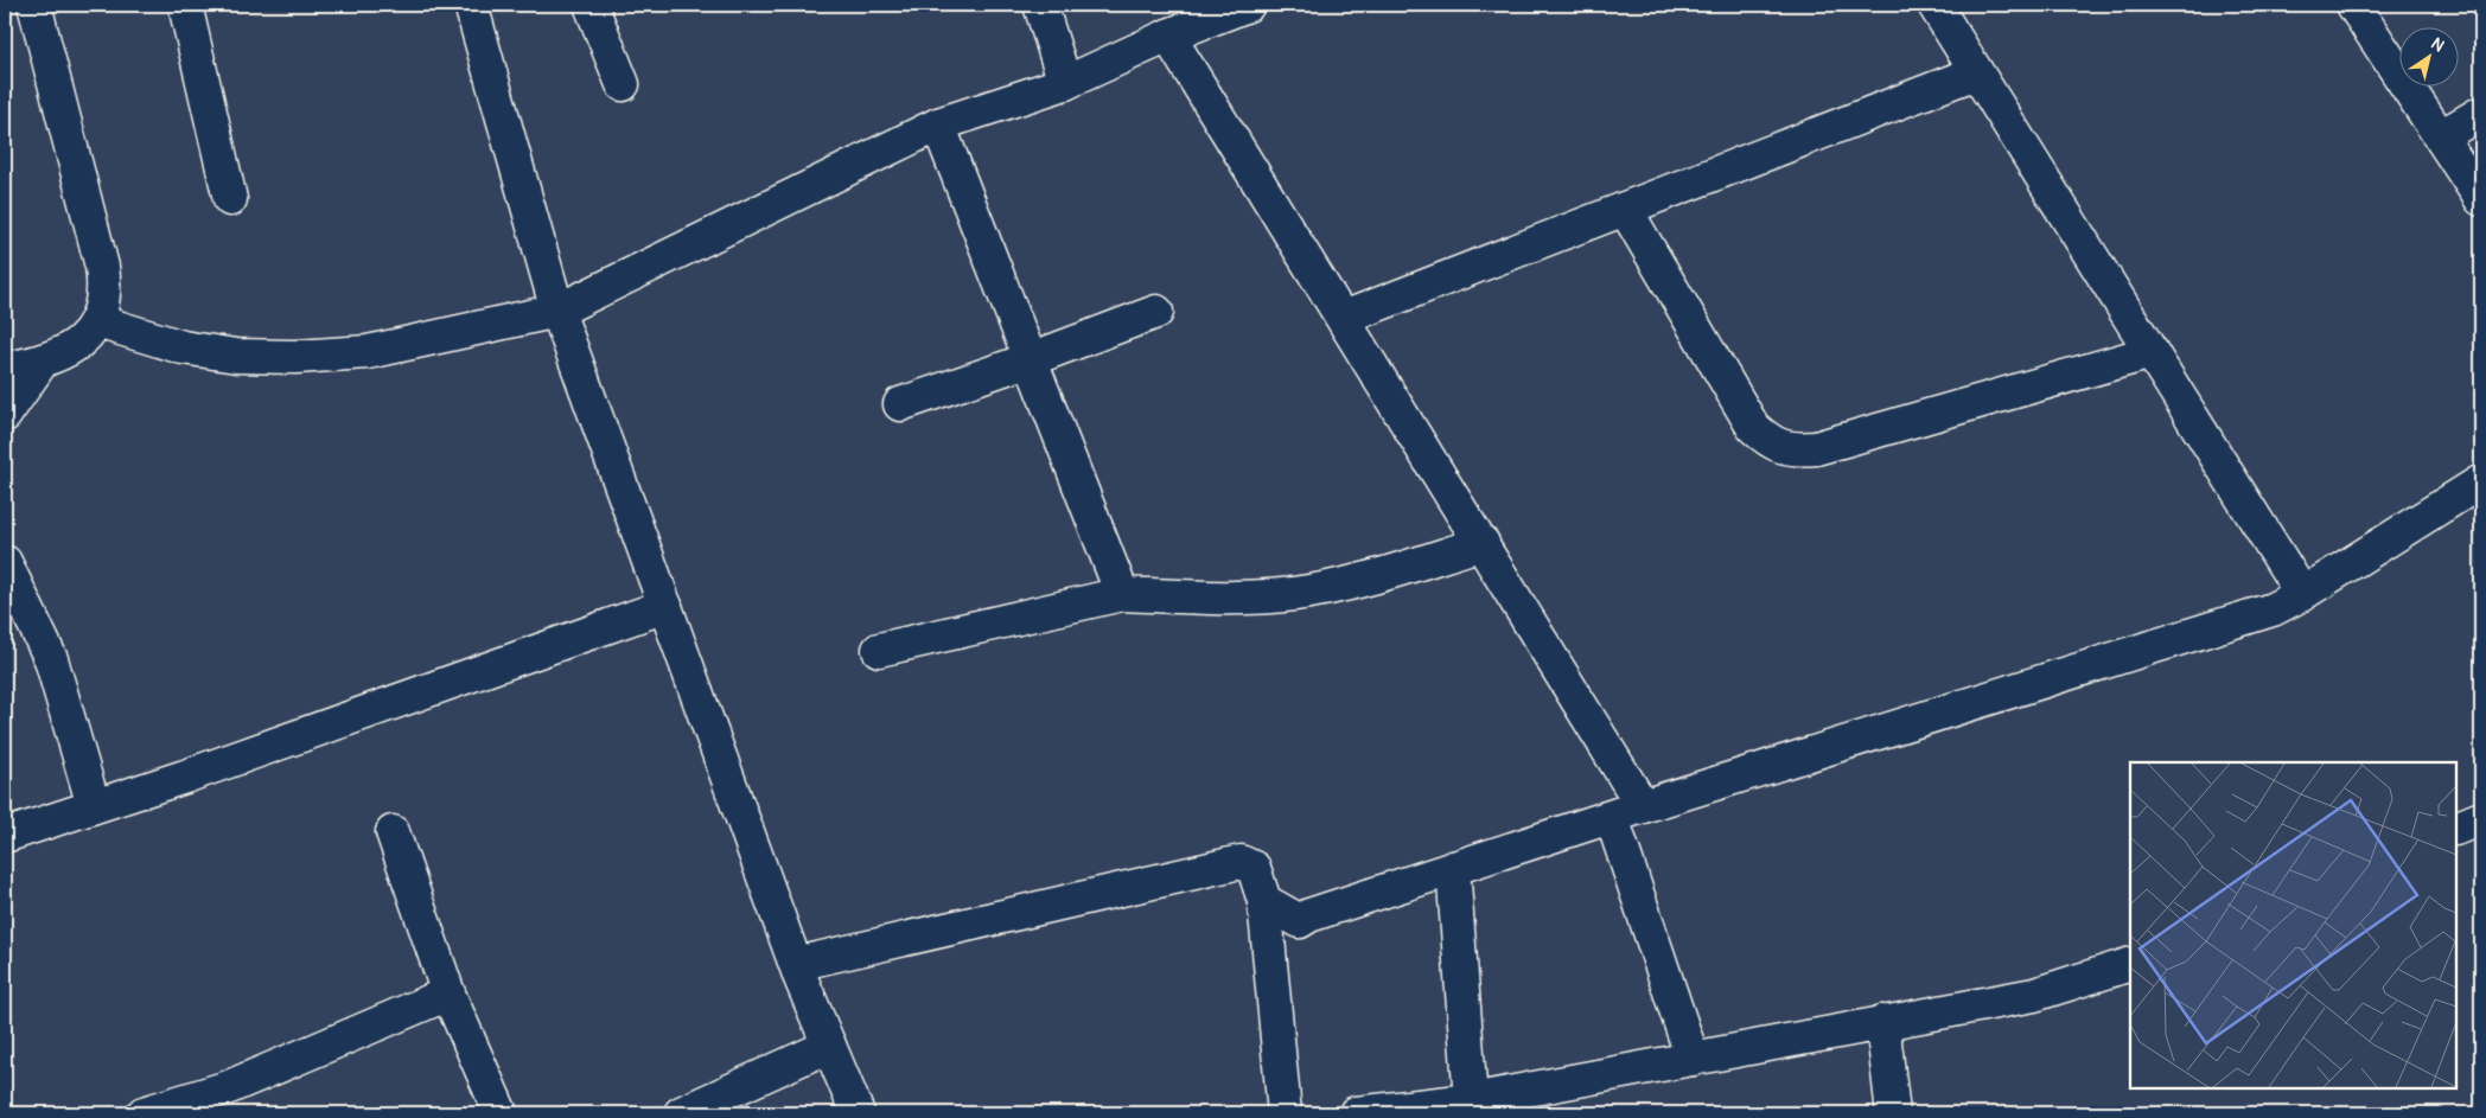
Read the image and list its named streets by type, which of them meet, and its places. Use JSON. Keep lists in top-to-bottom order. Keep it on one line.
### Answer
{"north":"top right"}
